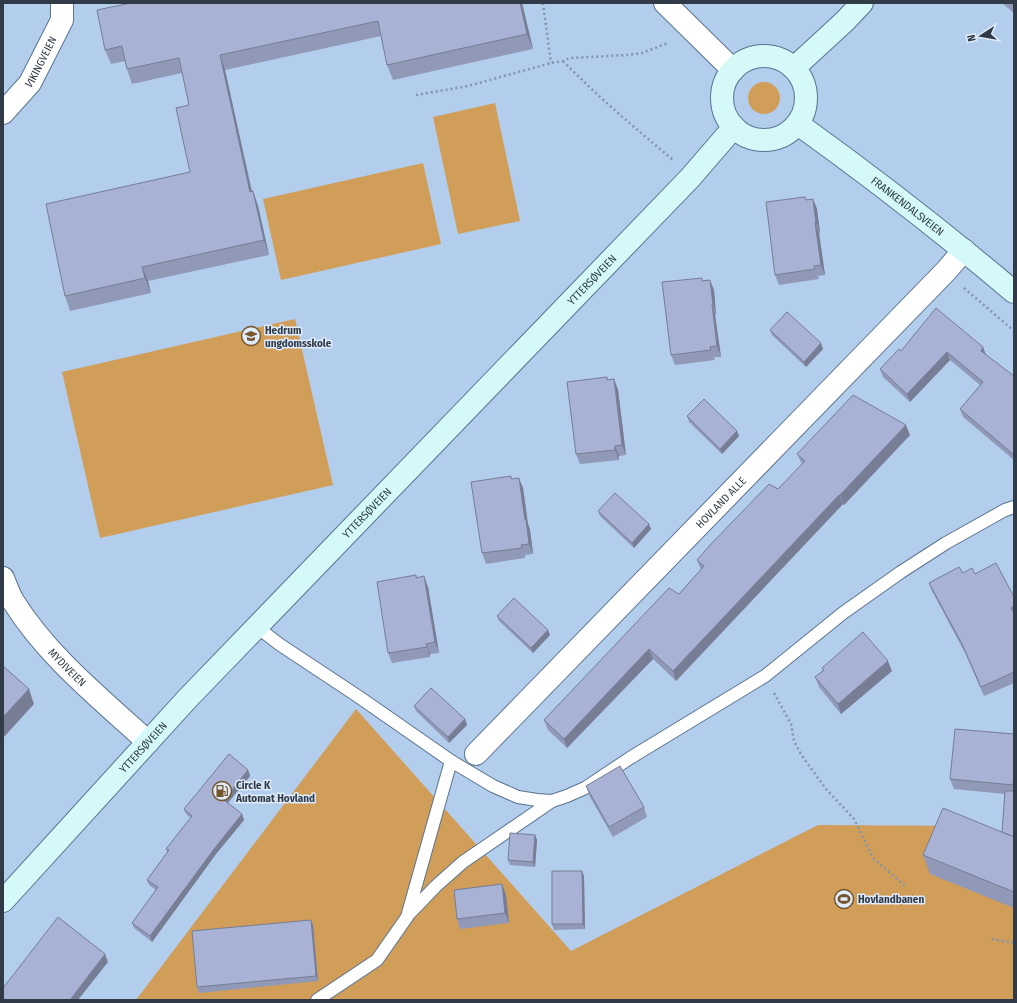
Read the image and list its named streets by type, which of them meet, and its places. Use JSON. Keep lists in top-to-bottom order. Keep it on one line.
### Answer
{"streets":{"main road":["FRANKENDALSVEIEN","YTTERSØVEIEN"],"street":["VIKINGVEIEN","HOVLAND ALLE","MYDIVEIEN"]},"crossings":[["FRANKENDALSVEIEN","YTTERSØVEIEN"],["FRANKENDALSVEIEN","HOVLAND ALLE"],["YTTERSØVEIEN","MYDIVEIEN"]],"places":{"school or university":["Hedrum ungdomsskole"],"fuel station":["Circle K Automat Hovland"],"sports":["Hovlandbanen"]},"north":"left"}
